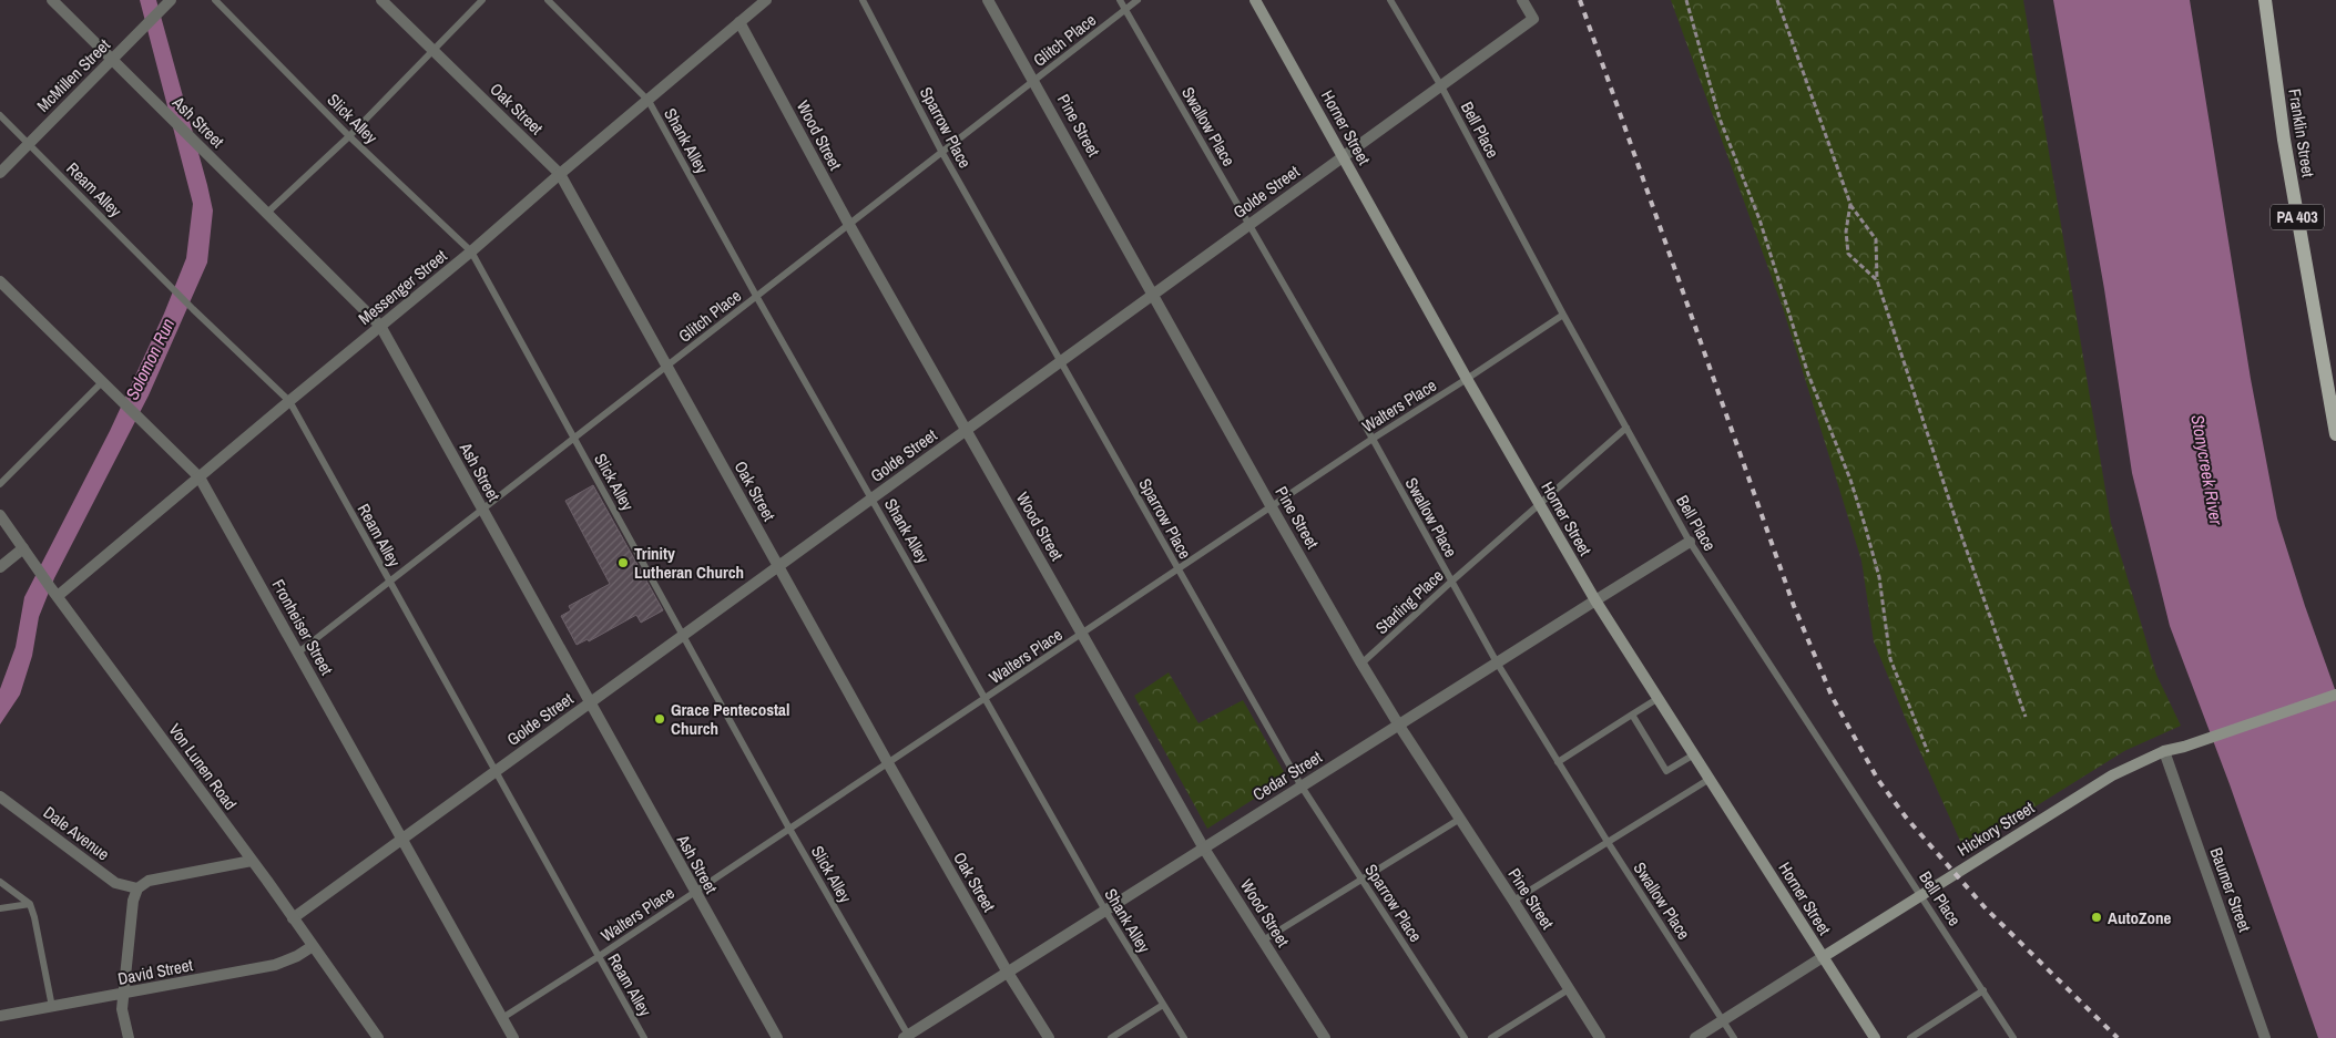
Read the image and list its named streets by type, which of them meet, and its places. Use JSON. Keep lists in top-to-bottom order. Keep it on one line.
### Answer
{"streets":{"main road":["Horner Street","Franklin Street","PA 403","Hickory Street"],"street":["McMillen Street","Oak Street","Ash Street","Pine Street","Wood Street","Golde Street","Messenger Street","Fronheiser Street","Von Lunen Road","Cedar Street","Dale Avenue","Baumer Street","David Street"],"lane":["Glitch Place","Slick Alley","Swallow Place","Sparrow Place","Bell Place","Shank Alley","Ream Alley","Walters Place","Starling Place"]},"crossings":[["Glitch Place","Oak Street"],["Glitch Place","Slick Alley"],["Glitch Place","Ash Street"],["Glitch Place","Pine Street"],["Glitch Place","Swallow Place"],["Glitch Place","Sparrow Place"],["Glitch Place","Wood Street"],["Glitch Place","Shank Alley"],["Glitch Place","Ream Alley"],["Glitch Place","Fronheiser Street"],["McMillen Street","Ash Street"],["McMillen Street","Ream Alley"],["Oak Street","Golde Street"],["Oak Street","Messenger Street"],["Oak Street","Walters Place"],["Oak Street","Cedar Street"],["Slick Alley","Golde Street"],["Slick Alley","Messenger Street"],["Slick Alley","Walters Place"],["Slick Alley","Cedar Street"],["Ash Street","Golde Street"],["Ash Street","Messenger Street"],["Ash Street","Walters Place"],["Pine Street","Golde Street"],["Pine Street","Walters Place"],["Pine Street","Starling Place"],["Pine Street","Cedar Street"],["Swallow Place","Golde Street"],["Swallow Place","Walters Place"],["Swallow Place","Starling Place"],["Swallow Place","Cedar Street"],["Swallow Place","Hickory Street"],["Sparrow Place","Golde Street"],["Sparrow Place","Walters Place"],["Sparrow Place","Cedar Street"],["Horner Street","Golde Street"],["Horner Street","Walters Place"],["Horner Street","Starling Place"],["Horner Street","Cedar Street"],["Horner Street","Hickory Street"],["Bell Place","Golde Street"],["Bell Place","Walters Place"],["Bell Place","Starling Place"],["Bell Place","Cedar Street"],["Bell Place","Hickory Street"],["Wood Street","Golde Street"],["Wood Street","Messenger Street"],["Wood Street","Walters Place"],["Wood Street","Cedar Street"],["Shank Alley","Golde Street"],["Shank Alley","Messenger Street"],["Shank Alley","Walters Place"],["Shank Alley","Cedar Street"],["Ream Alley","Golde Street"],["Ream Alley","Messenger Street"],["Ream Alley","Walters Place"],["Golde Street","Fronheiser Street"],["Golde Street","Von Lunen Road"],["Messenger Street","Fronheiser Street"],["Messenger Street","Von Lunen Road"],["Walters Place","Fronheiser Street"],["Von Lunen Road","David Street"],["Hickory Street","Baumer Street"]],"water":["Solomon Run","Stonycreek River"],"places":["Trinity Lutheran Church","Grace Pentecostal Church","AutoZone"]}
